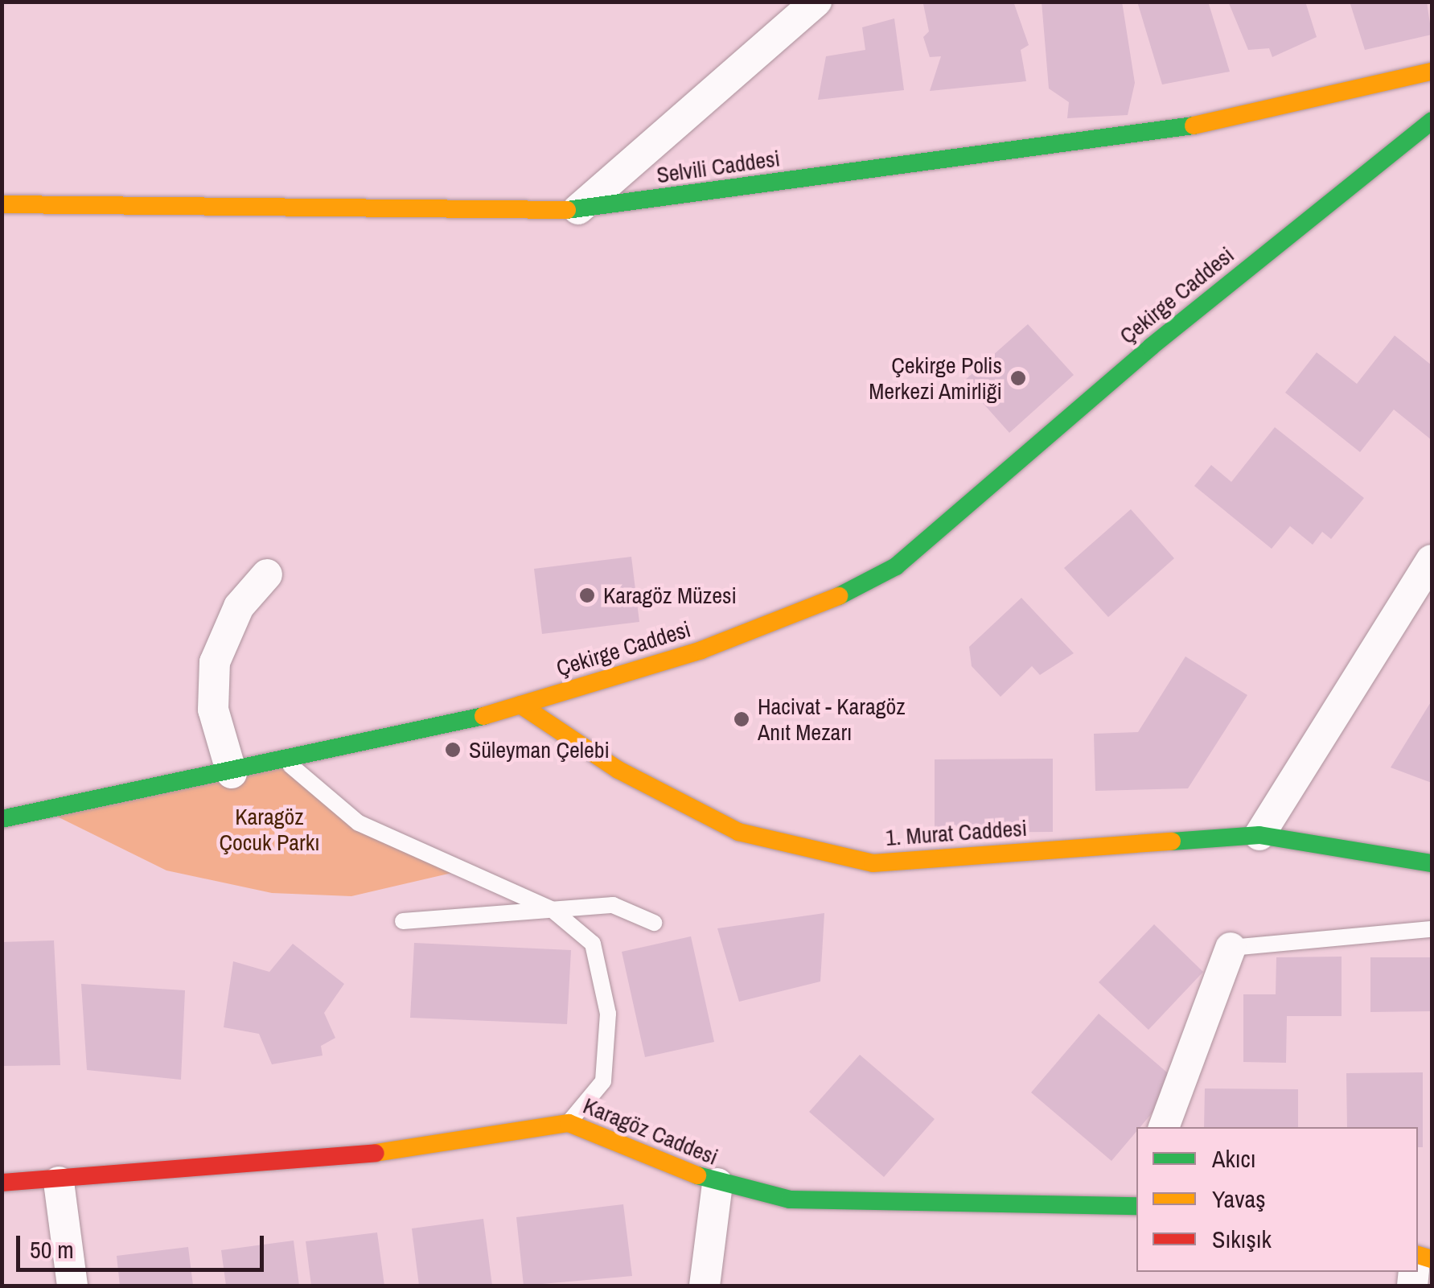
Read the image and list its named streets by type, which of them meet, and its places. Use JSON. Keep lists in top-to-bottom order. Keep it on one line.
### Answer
{"streets":{"street":["Selvili Caddesi","Çekirge Caddesi","1. Murat Caddesi","Karagöz Caddesi"]},"crossings":[["Çekirge Caddesi","1. Murat Caddesi"]],"parks":["Karagöz Çocuk Parkı"],"places":["Çekirge Polis Merkezi Amirliği","Karagöz Müzesi","Hacivat - Karagöz Anıt Mezarı","Süleyman Çelebi"],"legend":["Akıcı","Yavaş","Sıkışık"],"scale_bar":"50 m"}
